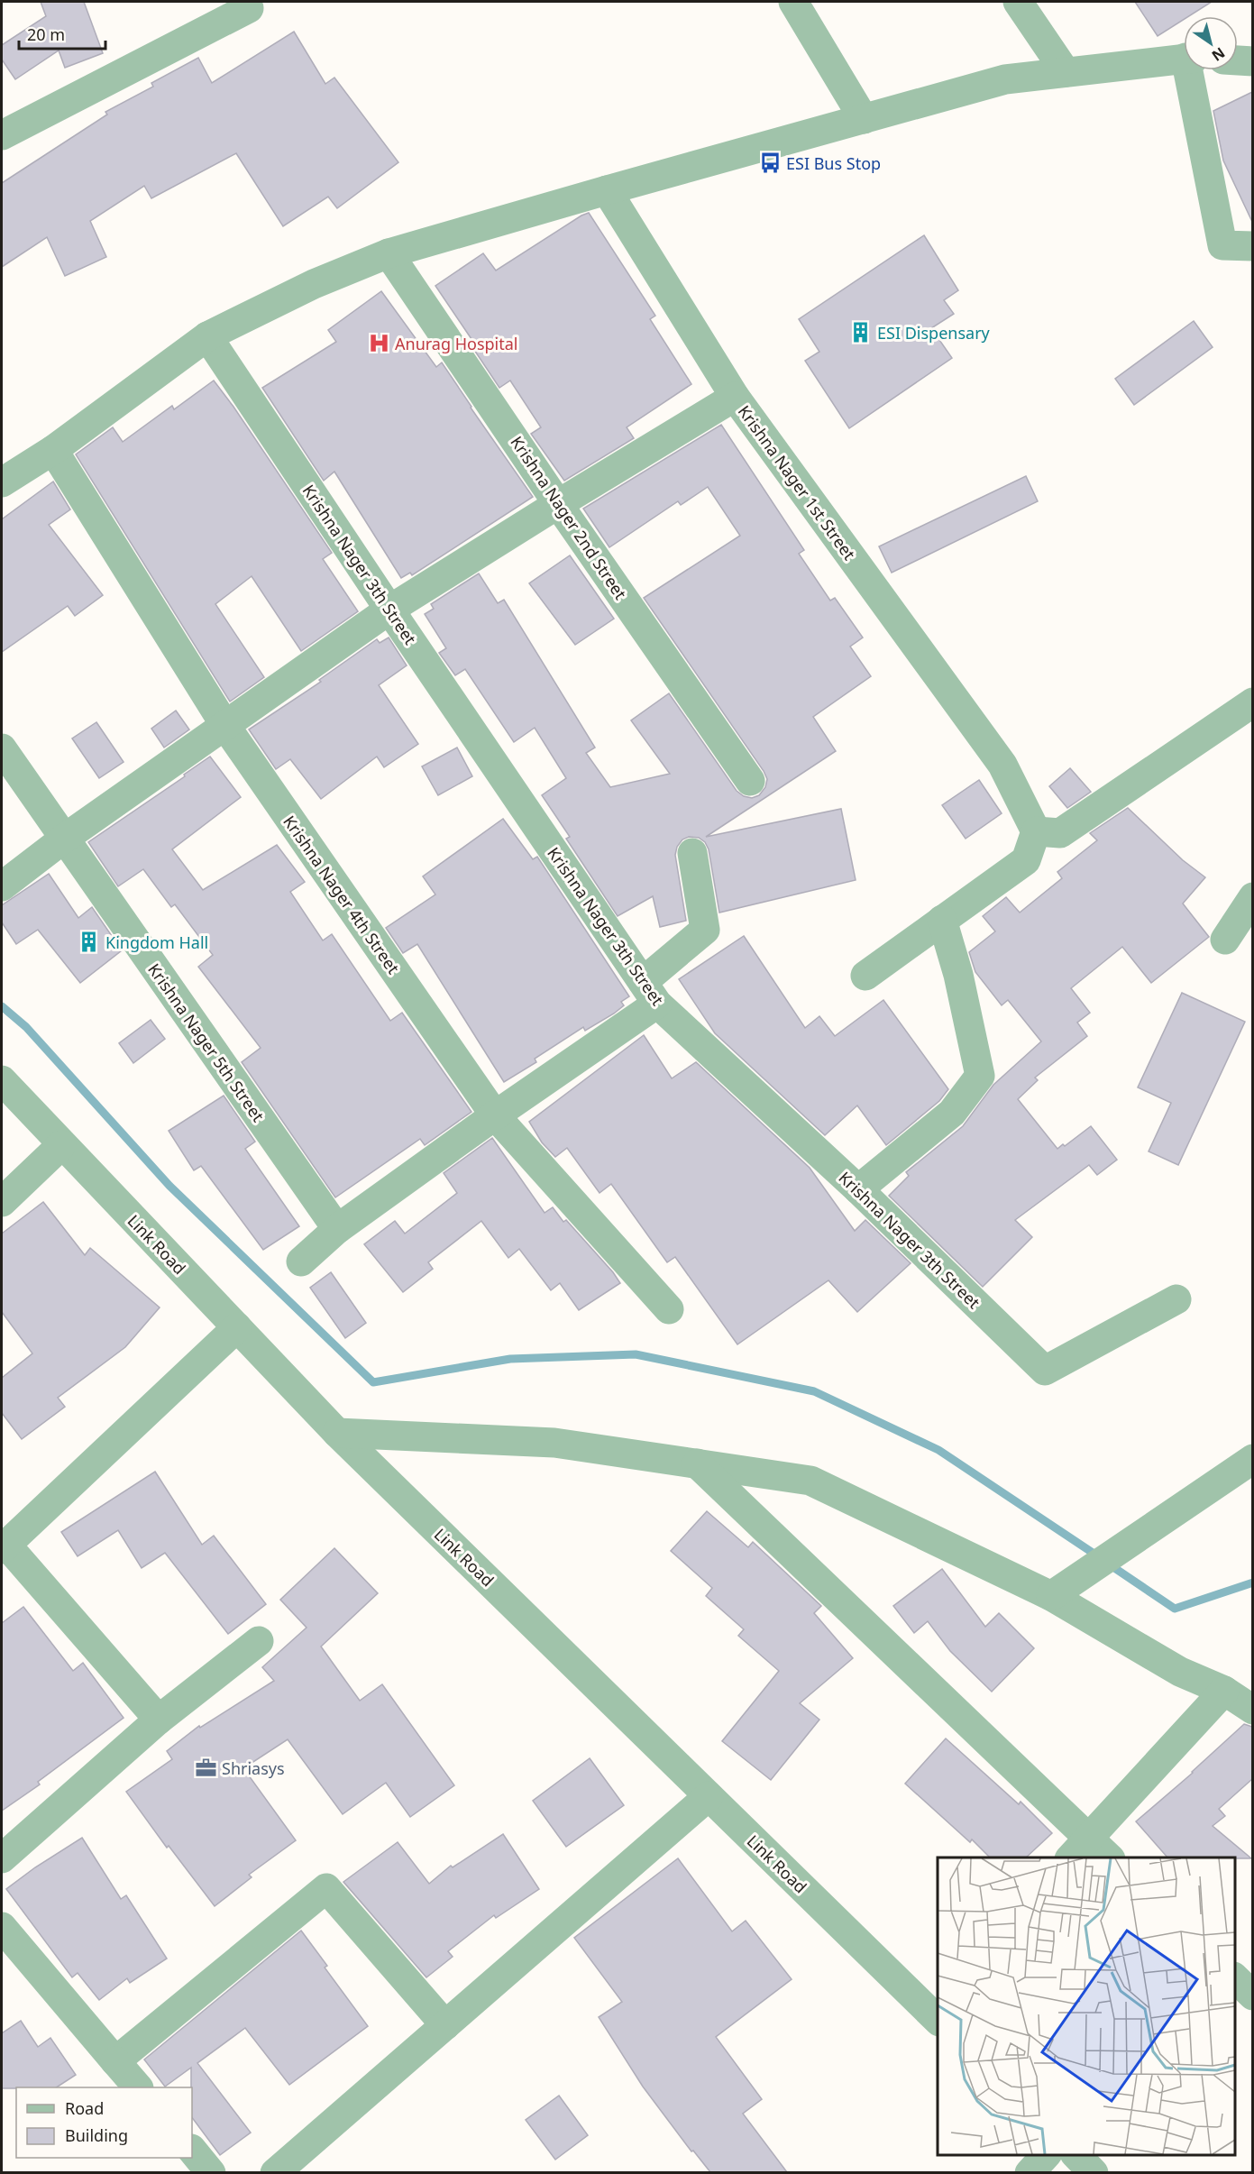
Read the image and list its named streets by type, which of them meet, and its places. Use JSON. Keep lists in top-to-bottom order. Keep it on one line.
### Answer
{"streets":{"street":["Krishna Nager 1st Street","Krishna Nager 2nd Street","Krishna Nager 3th Street","Krishna Nager 4th Street","Krishna Nager 5th Street","Link Road"]},"places":{"bus stop":["ESI Bus Stop"],"building":["ESI Dispensary","Kingdom Hall"],"hospital":["Anurag Hospital"],"office":["Shriasys"]},"legend":["Road","Building"],"scale_bar":"20 m","north":"bottom right"}
